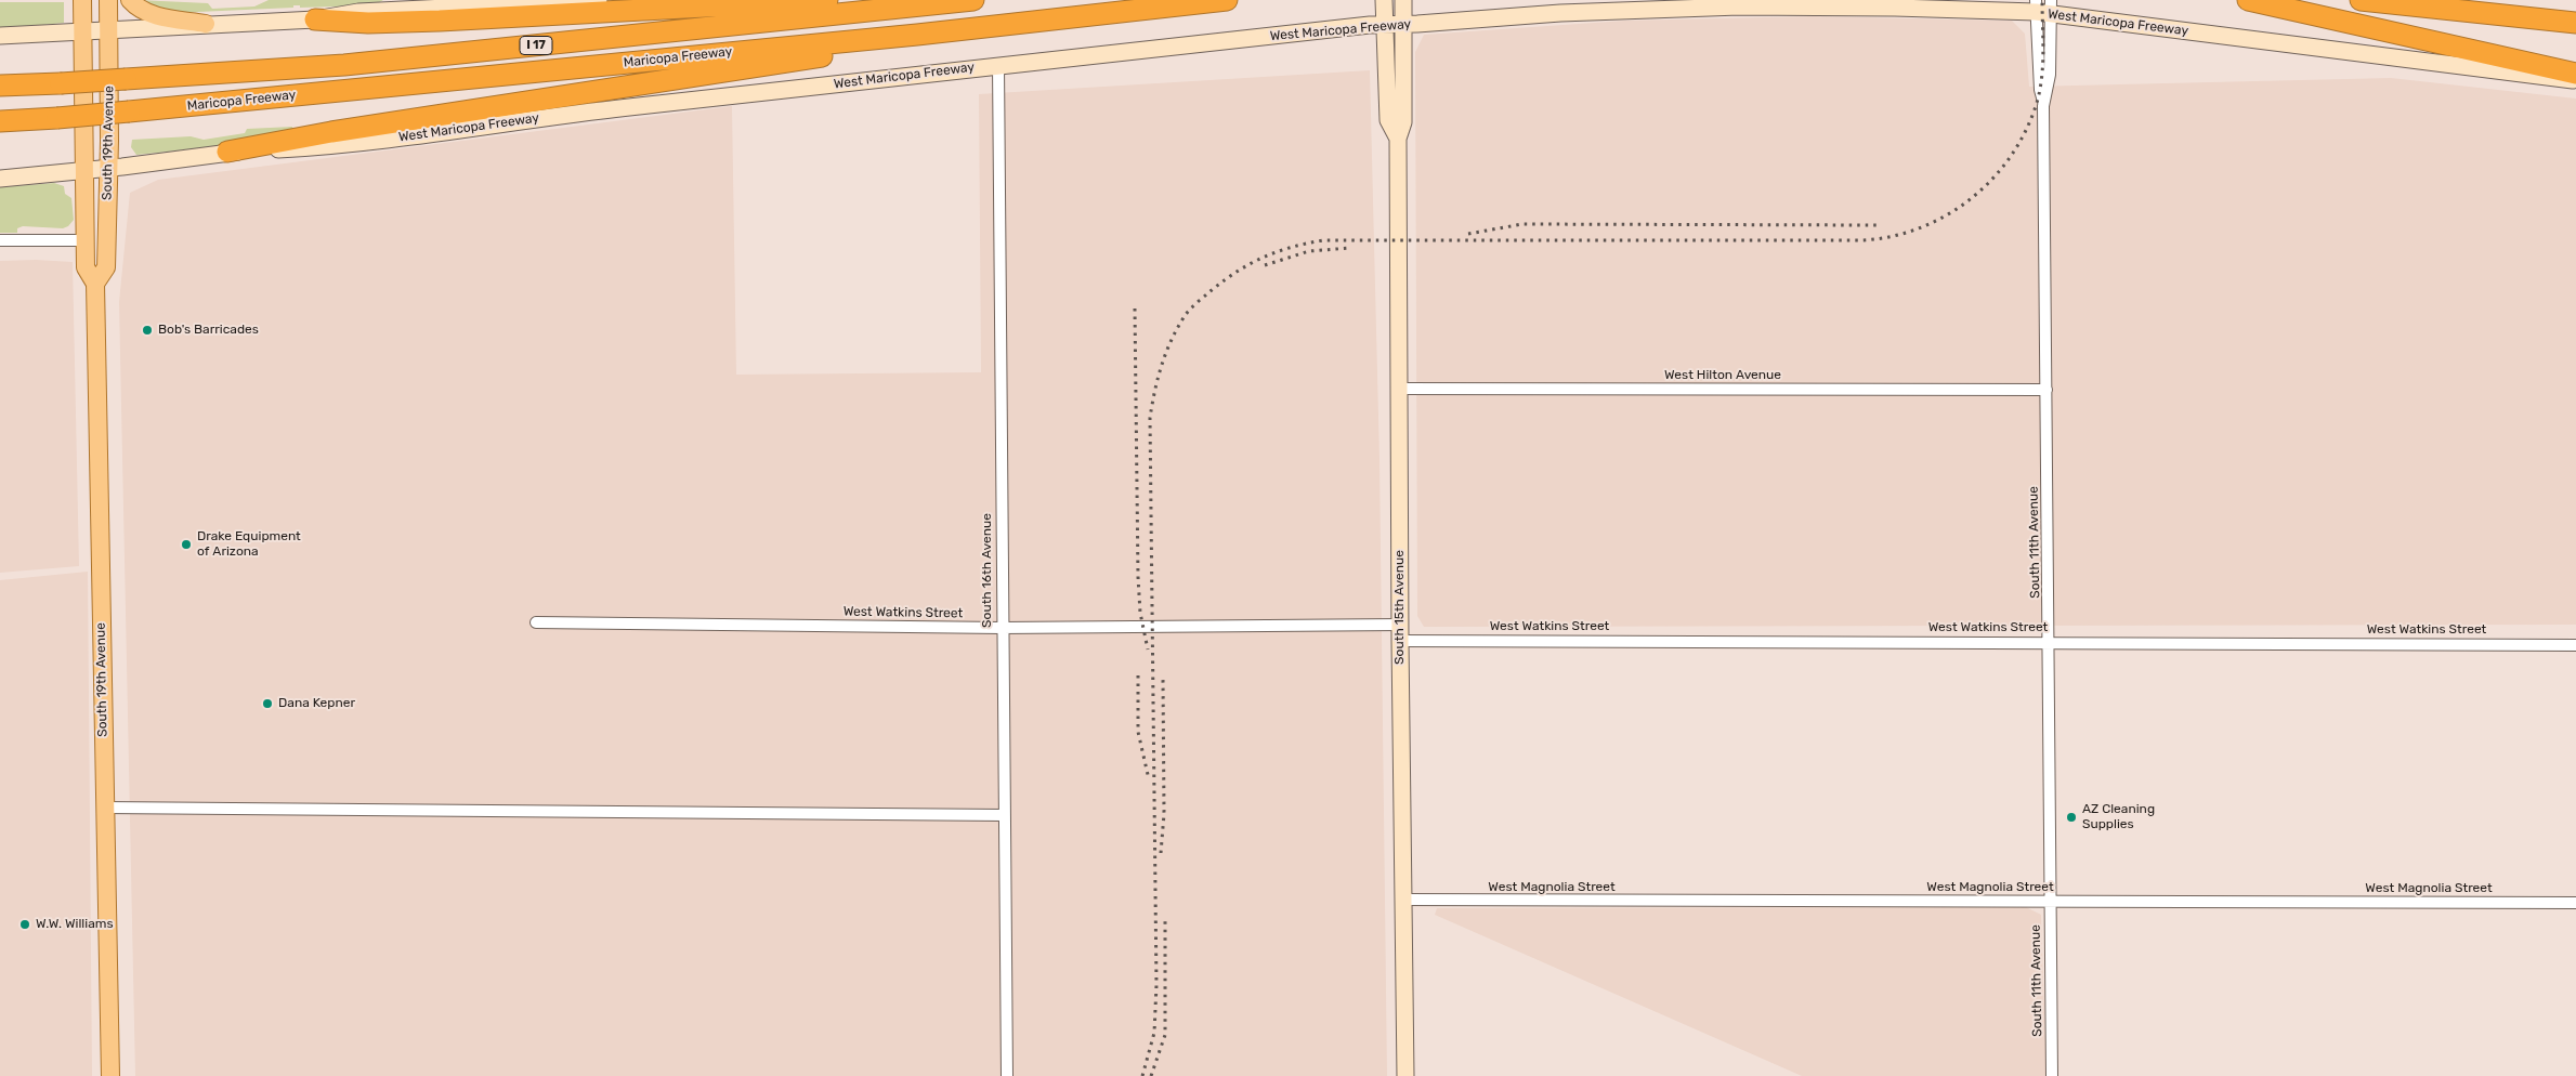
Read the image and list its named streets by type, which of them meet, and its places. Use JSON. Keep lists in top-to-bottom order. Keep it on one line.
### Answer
{"streets":{"highway":["I 17","Maricopa Freeway"],"main road":["West Maricopa Freeway","South 19th Avenue","South 15th Avenue"],"street":["West Hilton Avenue","South 11th Avenue","South 16th Avenue","West Watkins Street","West Magnolia Street"]},"crossings":[["West Maricopa Freeway","South 19th Avenue"],["West Maricopa Freeway","South 11th Avenue"],["West Maricopa Freeway","South 16th Avenue"],["West Maricopa Freeway","South 15th Avenue"],["West Hilton Avenue","South 11th Avenue"],["West Hilton Avenue","South 15th Avenue"],["South 11th Avenue","West Watkins Street"],["South 11th Avenue","West Magnolia Street"],["South 16th Avenue","West Watkins Street"],["South 15th Avenue","West Watkins Street"],["South 15th Avenue","West Magnolia Street"]],"places":["Bob's Barricades","Drake Equipment of Arizona","Dana Kepner","AZ Cleaning Supplies","W.W. Williams"]}
